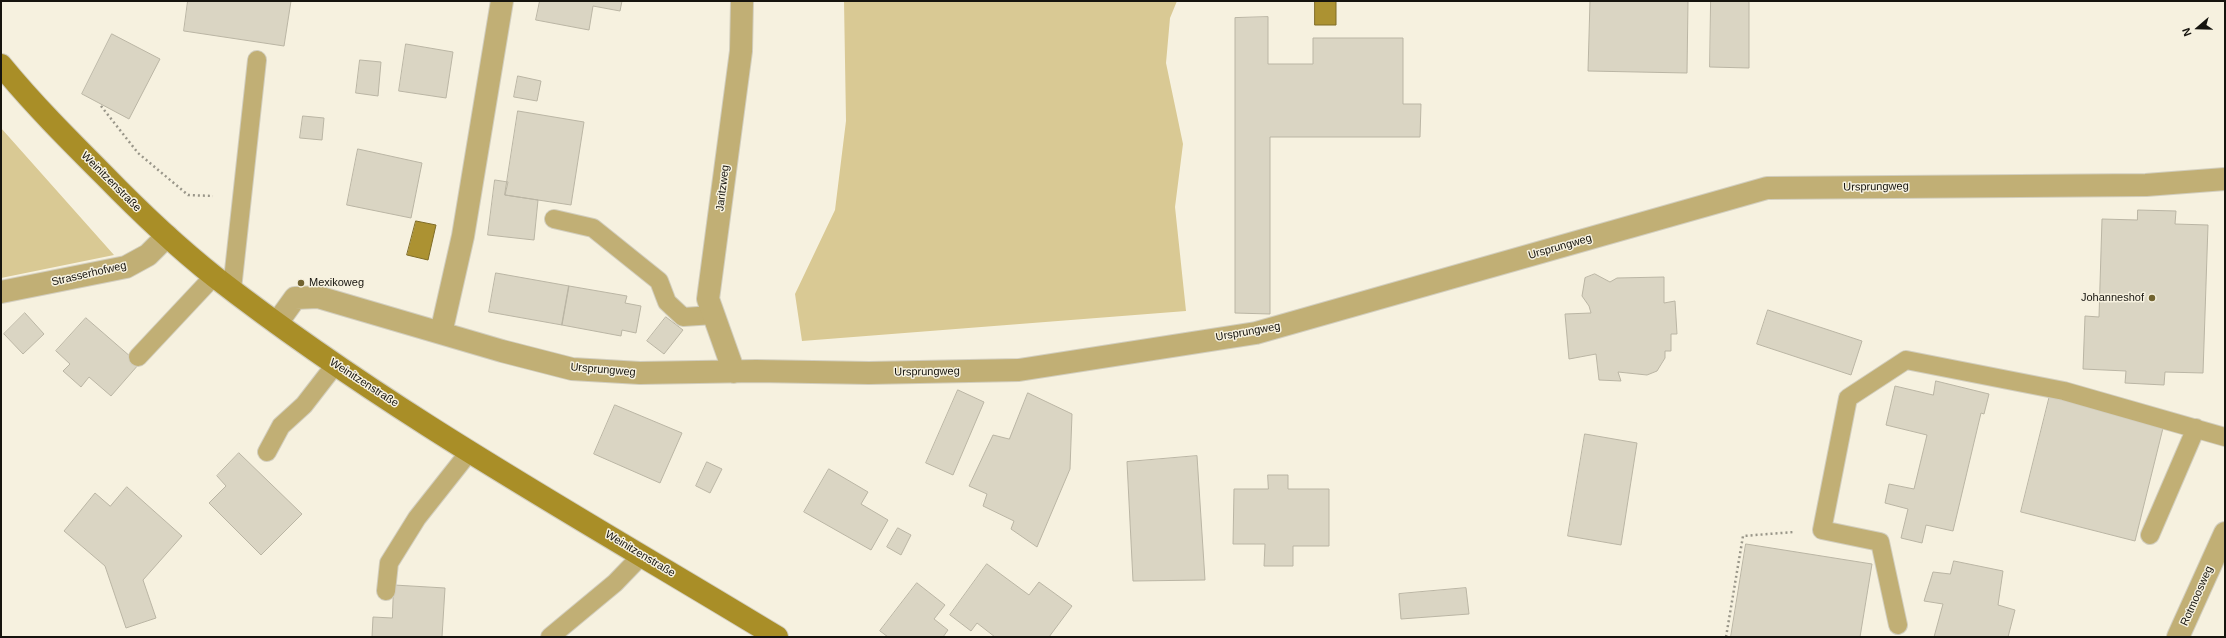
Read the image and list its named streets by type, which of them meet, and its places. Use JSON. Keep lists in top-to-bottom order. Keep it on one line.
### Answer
{"streets":{"main road":["Weinitzenstraße"],"street":["Ursprungweg","Jaritzweg","Strasserhofweg","Rotmoosweg"]},"crossings":[["Weinitzenstraße","Ursprungweg"],["Weinitzenstraße","Strasserhofweg"],["Ursprungweg","Jaritzweg"]],"places":["Mexikoweg","Johanneshof"],"north":"left"}
